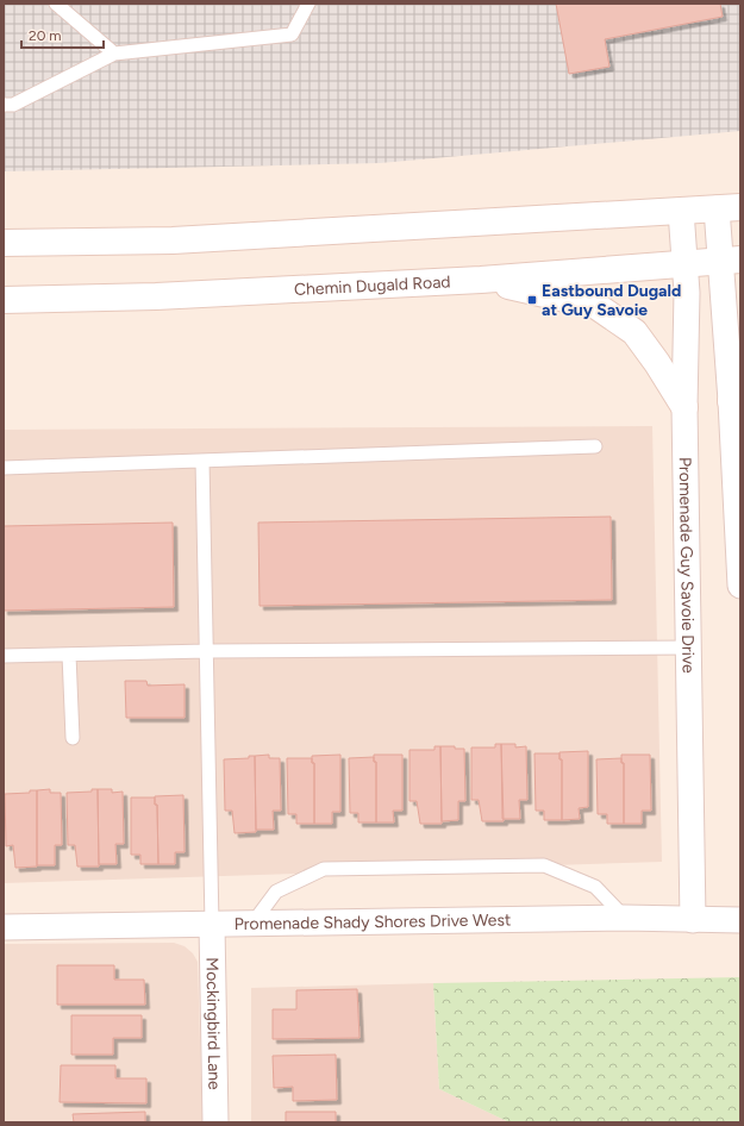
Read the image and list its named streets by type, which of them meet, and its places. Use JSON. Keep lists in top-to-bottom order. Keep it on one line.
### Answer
{"streets":{"main road":["Chemin Dugald Road"],"street":["Promenade Guy Savoie Drive","Promenade Shady Shores Drive West","Mockingbird Lane"]},"crossings":[["Chemin Dugald Road","Promenade Guy Savoie Drive"],["Promenade Guy Savoie Drive","Promenade Shady Shores Drive West"],["Promenade Shady Shores Drive West","Mockingbird Lane"]],"places":{"transit":["Eastbound Dugald at Guy Savoie"]},"scale_bar":"20 m"}
